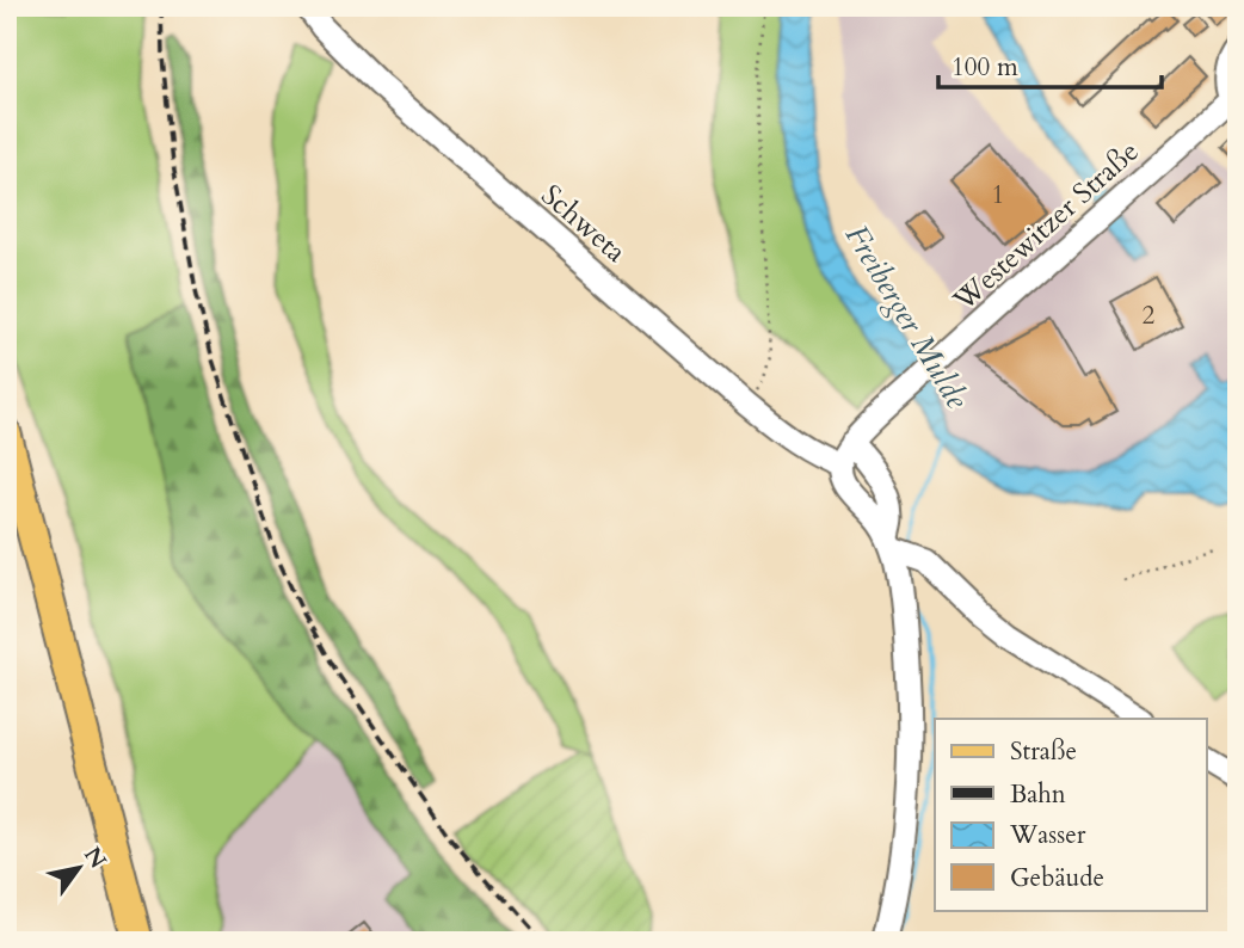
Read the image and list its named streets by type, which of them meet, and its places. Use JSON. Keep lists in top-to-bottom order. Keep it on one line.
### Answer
{"streets":{"street":["Schweta","Westewitzer Straße"]},"water":["Freiberger Mulde"],"house_numbers":["1","2"],"legend":["Straße","Bahn","Wasser","Gebäude"],"scale_bar":"100 m","north":"top right"}
